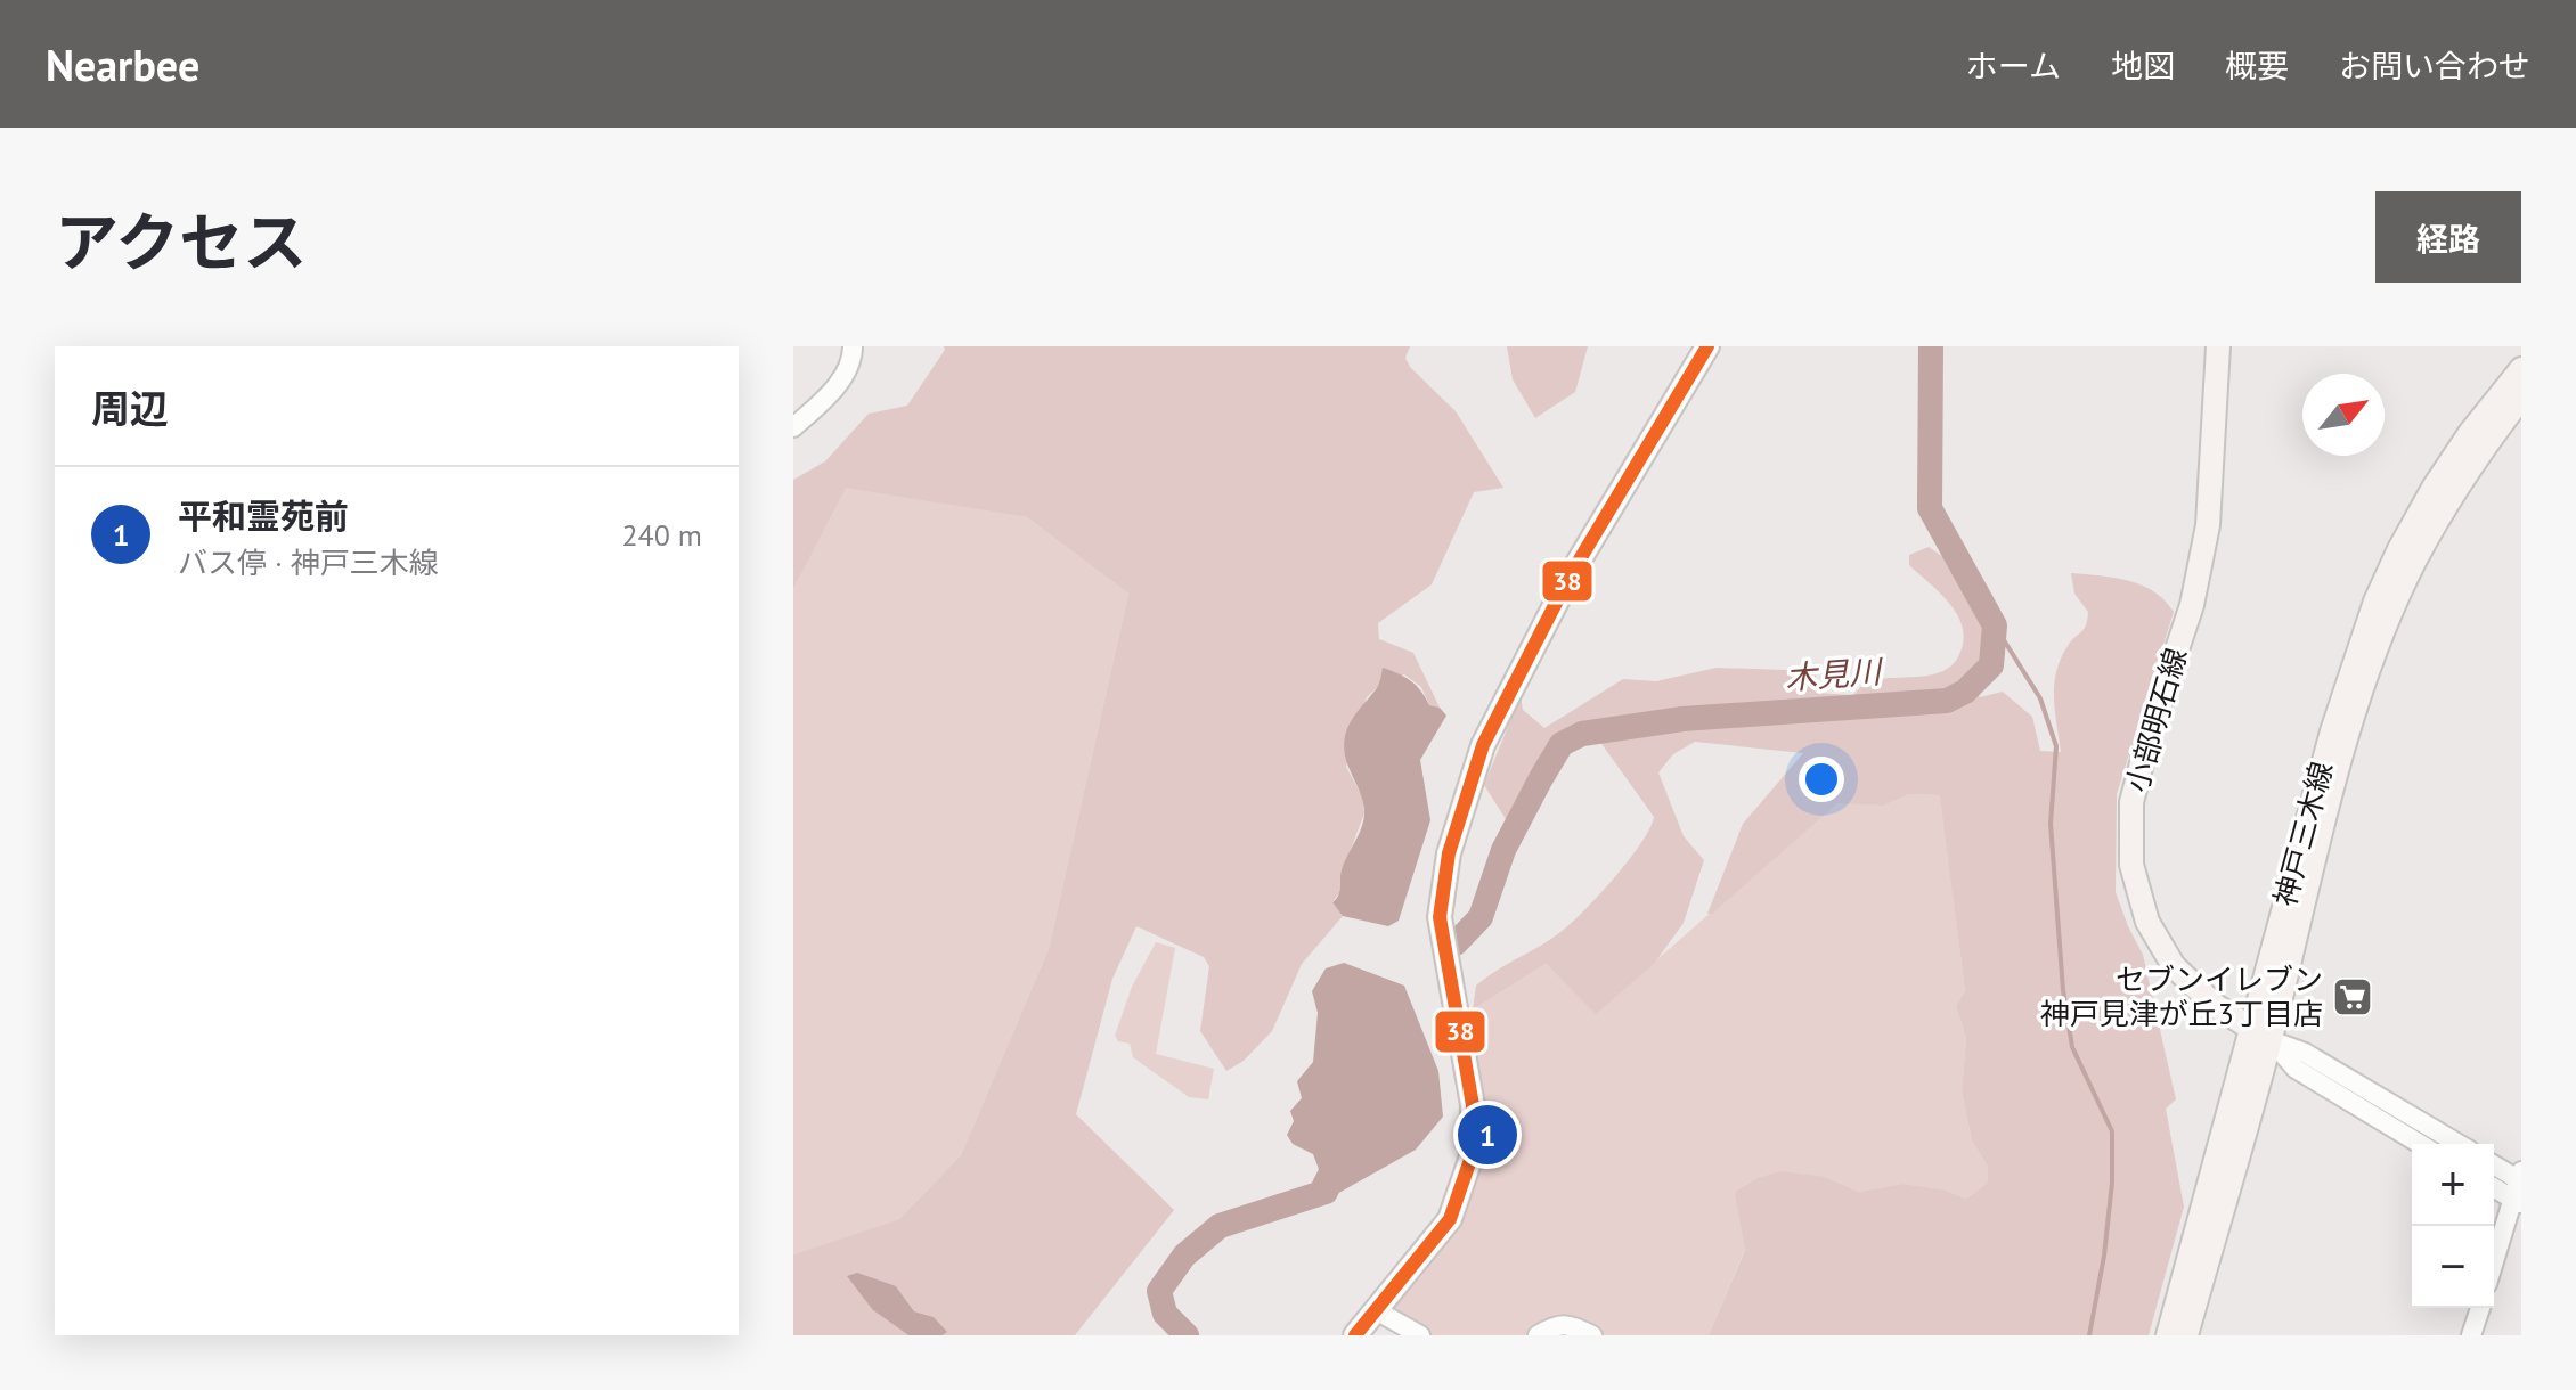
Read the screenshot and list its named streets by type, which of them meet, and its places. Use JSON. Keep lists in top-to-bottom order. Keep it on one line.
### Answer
{"streets":{"main road":["小部明石線","神戸三木線"]},"crossings":[["小部明石線","神戸三木線"]],"water":["木見川"],"places":{"supermarket":["セブンイレブン 神戸見津が丘3丁目店"]},"lines":["transit line 38"],"north":"top right","page":{"header":"Nearbee","nav":["ホーム","地図","概要","お問い合わせ"],"title":"アクセス","buttons":"経路","heading":"周辺","list":[{"mark":"1","name":"平和霊苑前","note":"バス停 · 神戸三木線","value":"240 m"}],"pins":"1","map_buttons":["+","−"]}}
